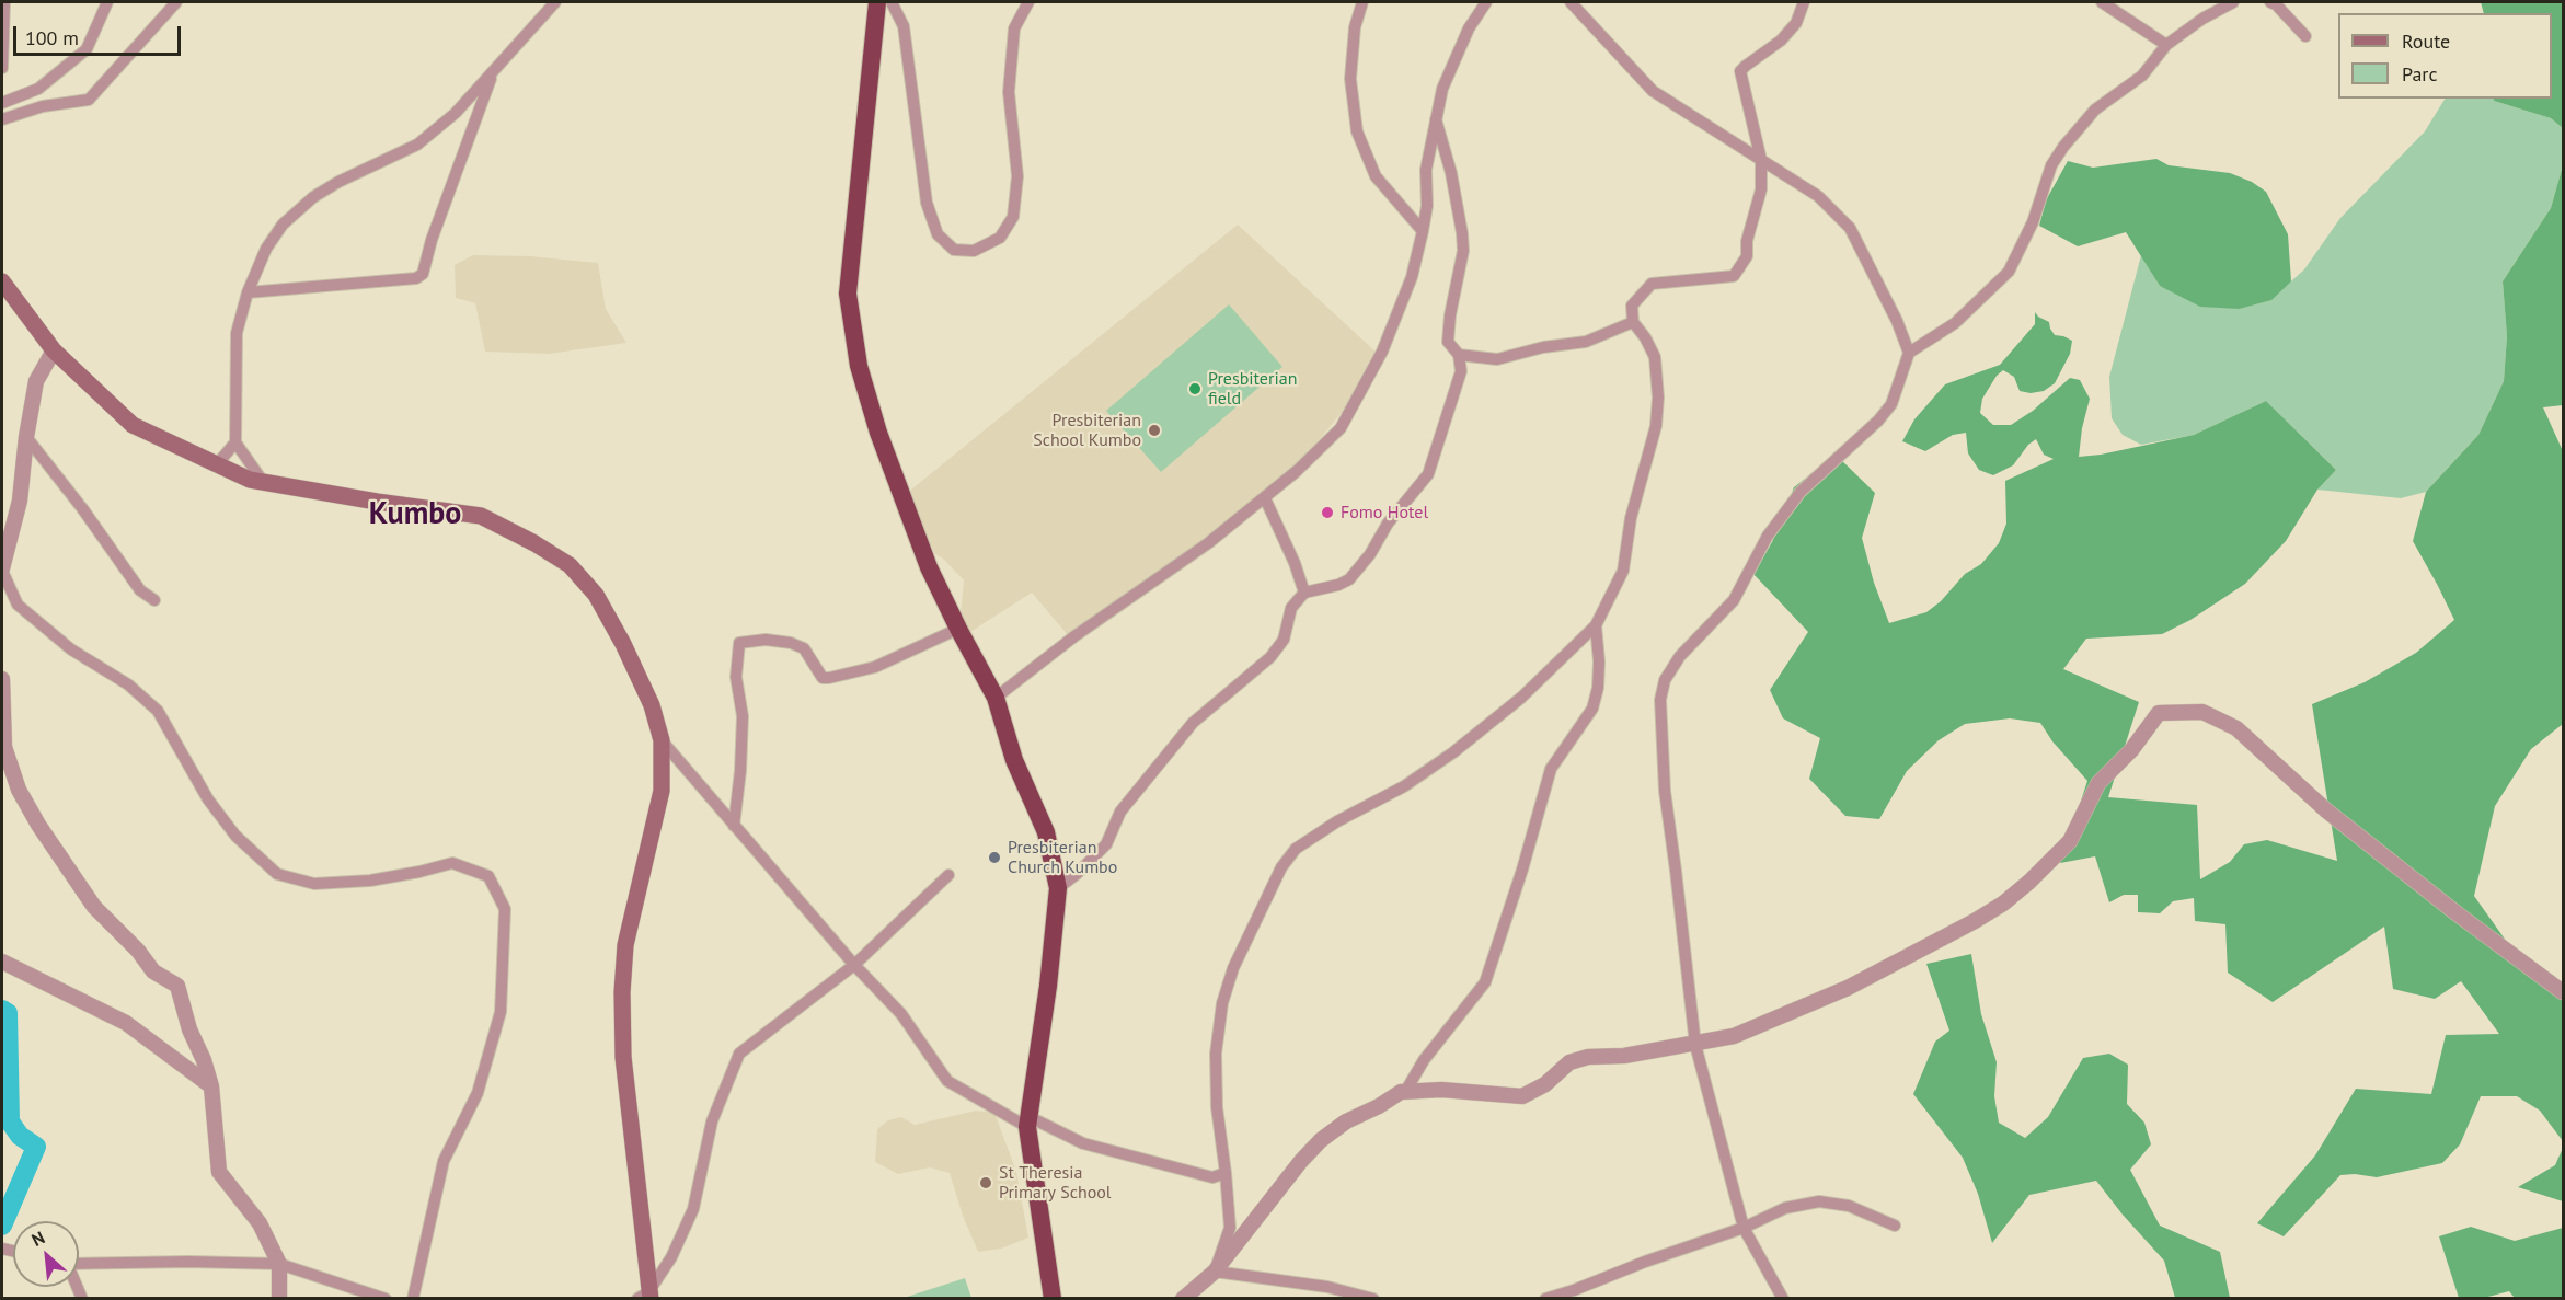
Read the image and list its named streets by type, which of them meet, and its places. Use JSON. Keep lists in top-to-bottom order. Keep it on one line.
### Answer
{"districts":["Kumbo"],"places":["Presbiterian field","Presbiterian School Kumbo","Fomo Hotel","Presbiterian Church Kumbo","St Theresia Primary School"],"legend":["Route","Parc"],"scale_bar":"100 m","north":"top left"}
